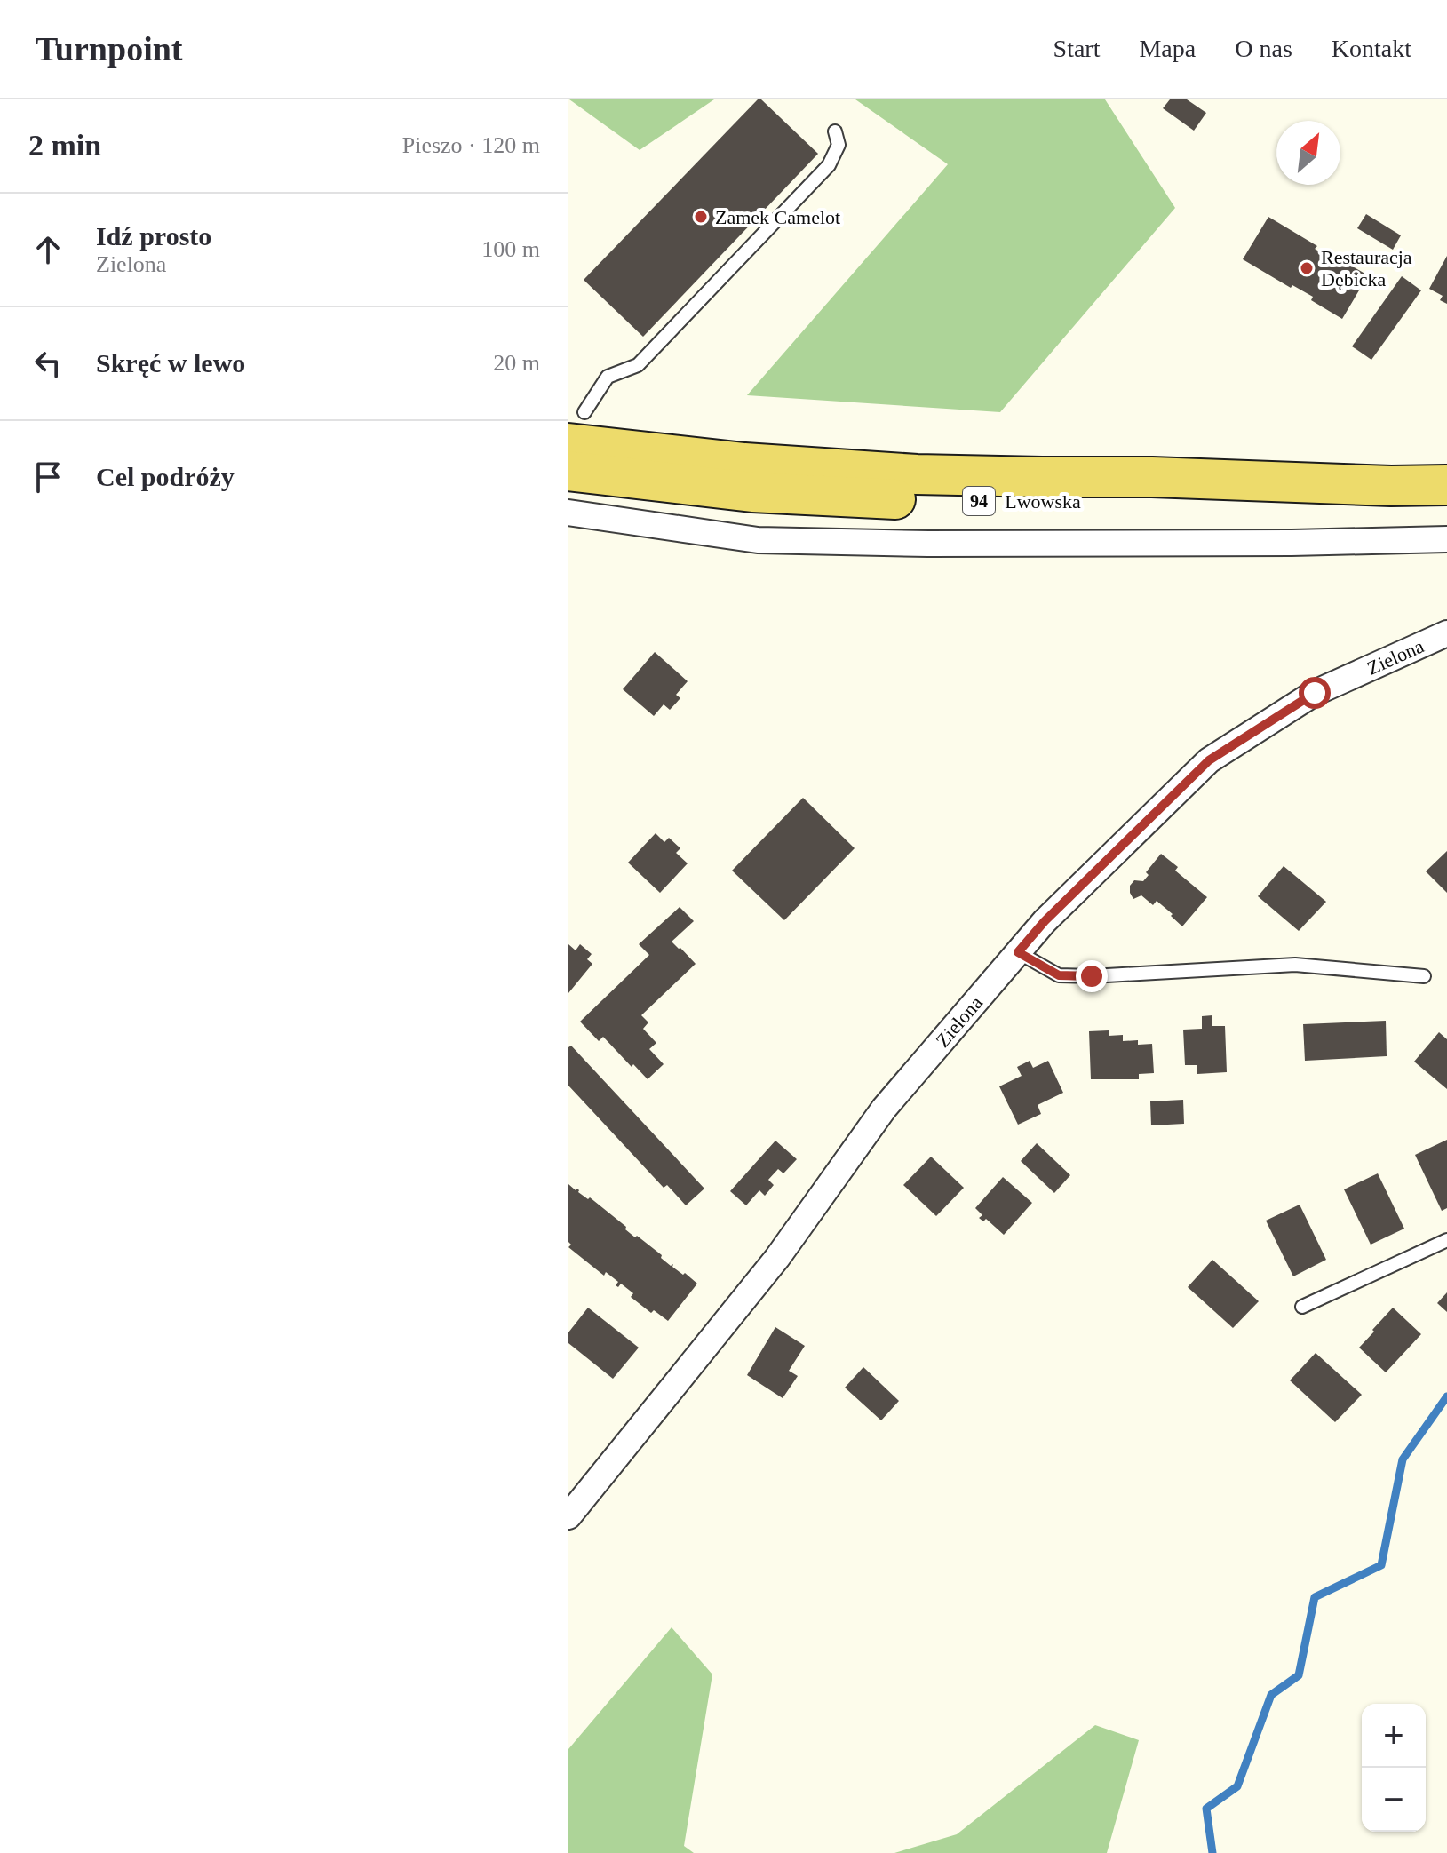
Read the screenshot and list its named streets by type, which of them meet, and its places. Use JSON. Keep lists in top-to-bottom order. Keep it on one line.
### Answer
{"streets":{"main road":["94","Lwowska"],"street":["Zielona"]},"places":["Zamek Camelot","Restauracja Dębicka"],"north":"top right","page":{"header":"Turnpoint","nav":["Start","Mapa","O nas","Kontakt"],"heading":["2 min","Pieszo · 120 m"],"list":[["Idź prosto","Zielona","100 m"],["Skręć w lewo","20 m"],"Cel podróży"],"map_buttons":["+","−"]}}
